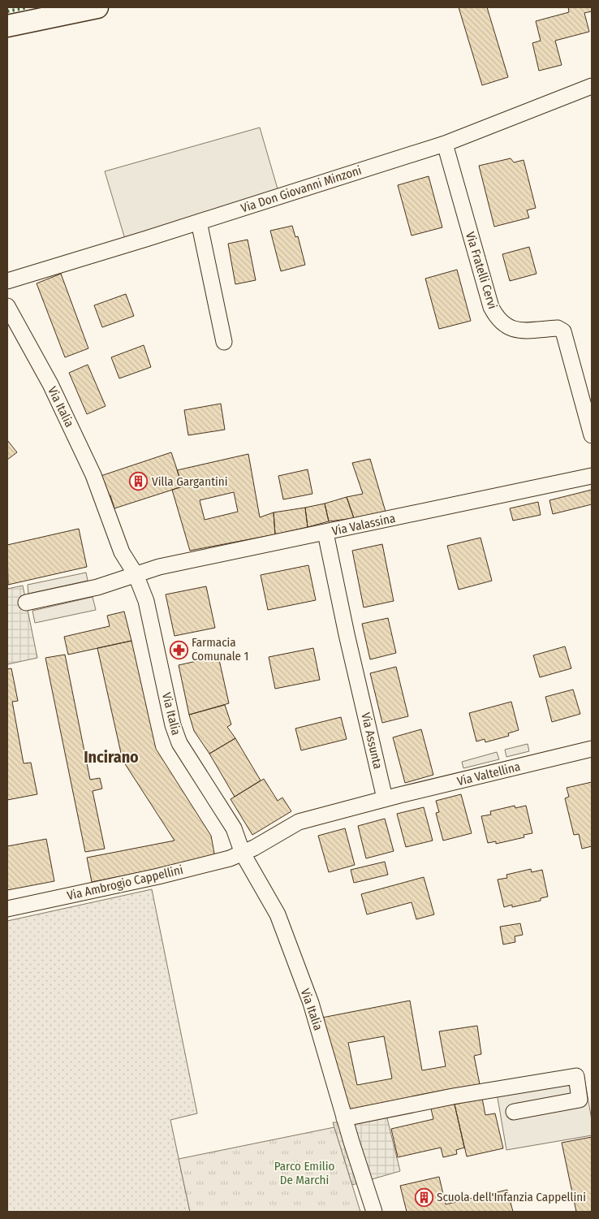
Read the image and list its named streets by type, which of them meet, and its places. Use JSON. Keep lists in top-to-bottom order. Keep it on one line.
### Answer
{"streets":{"street":["Via Don Giovanni Minzoni","Via Fratelli Cervi","Via Italia","Via Valassina","Via Assunta","Via Valtellina","Via Ambrogio Cappellini"]},"crossings":[["Via Don Giovanni Minzoni","Via Fratelli Cervi"],["Via Italia","Via Valassina"],["Via Italia","Via Ambrogio Cappellini"],["Via Valassina","Via Assunta"],["Via Assunta","Via Valtellina"]],"districts":["Incirano"],"parks":["Parco Emilio De Marchi"],"places":{"building":["Villa Gargantini","Scuola dell'Infanzia Cappellini"],"pharmacy":["Farmacia Comunale 1"]}}
